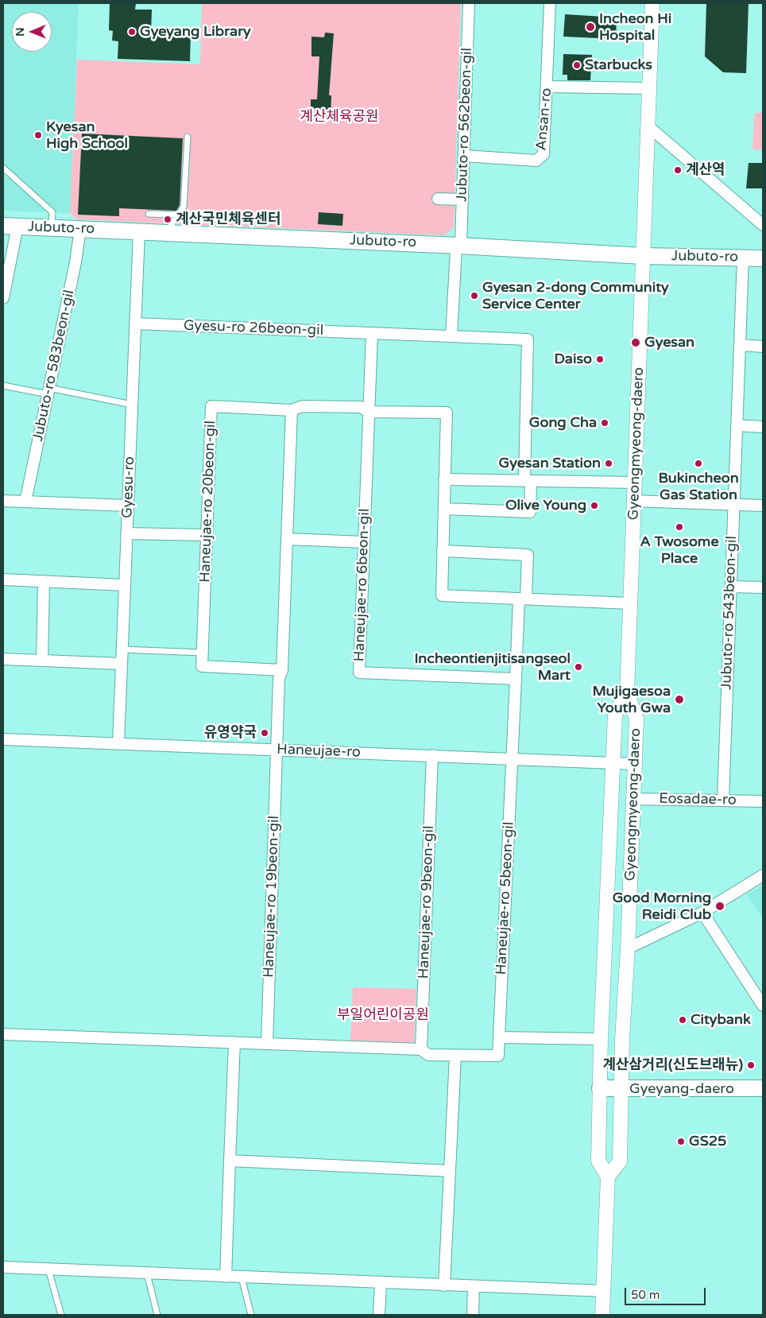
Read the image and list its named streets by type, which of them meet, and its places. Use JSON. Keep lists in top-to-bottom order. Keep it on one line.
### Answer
{"streets":{"main road":["Jubuto-ro","Gyeyang-daero"],"street":["Ansan-ro","Jubuto-ro 562beon-gil","Gyesu-ro 26beon-gil","Jubuto-ro 583beon-gil","Gyeongmyeong-daero","Gyesu-ro","Haneujae-ro 20beon-gil","Haneujae-ro 6beon-gil","Jubuto-ro 543beon-gil","Haneujae-ro","Eosadae-ro","Haneujae-ro 19beon-gil","Haneujae-ro 5beon-gil","Haneujae-ro 9beon-gil"]},"crossings":[["Ansan-ro","Jubuto-ro 562beon-gil"],["Jubuto-ro 562beon-gil","Jubuto-ro"],["Jubuto-ro 562beon-gil","Gyesu-ro 26beon-gil"],["Jubuto-ro","Jubuto-ro 583beon-gil"],["Jubuto-ro","Gyeongmyeong-daero"],["Jubuto-ro","Gyesu-ro"],["Jubuto-ro","Jubuto-ro 543beon-gil"],["Gyesu-ro 26beon-gil","Gyesu-ro"],["Gyesu-ro 26beon-gil","Haneujae-ro 6beon-gil"],["Gyeongmyeong-daero","Haneujae-ro"],["Gyeongmyeong-daero","Eosadae-ro"],["Gyeongmyeong-daero","Gyeyang-daero"],["Gyesu-ro","Haneujae-ro"],["Jubuto-ro 543beon-gil","Eosadae-ro"],["Haneujae-ro","Haneujae-ro 19beon-gil"],["Haneujae-ro","Haneujae-ro 5beon-gil"],["Haneujae-ro","Haneujae-ro 9beon-gil"]],"parks":["계산체육공원","부일어린이공원"],"places":["Incheon Hi Hospital","Gyeyang Library","Starbucks","Kyesan High School","계산역","계산국민체육센터","Gyesan 2-dong Community Service Center","Gyesan","Daiso","Gong Cha","Gyesan Station","Bukincheon Gas Station","Olive Young","A Twosome Place","Incheontienjitisangseol Mart","Mujigaesoa Youth Gwa","유영약국","Good Morning Reidi Club","Citybank","계산삼거리(신도브래뉴)","GS25"],"scale_bar":"50 m","north":"left"}
